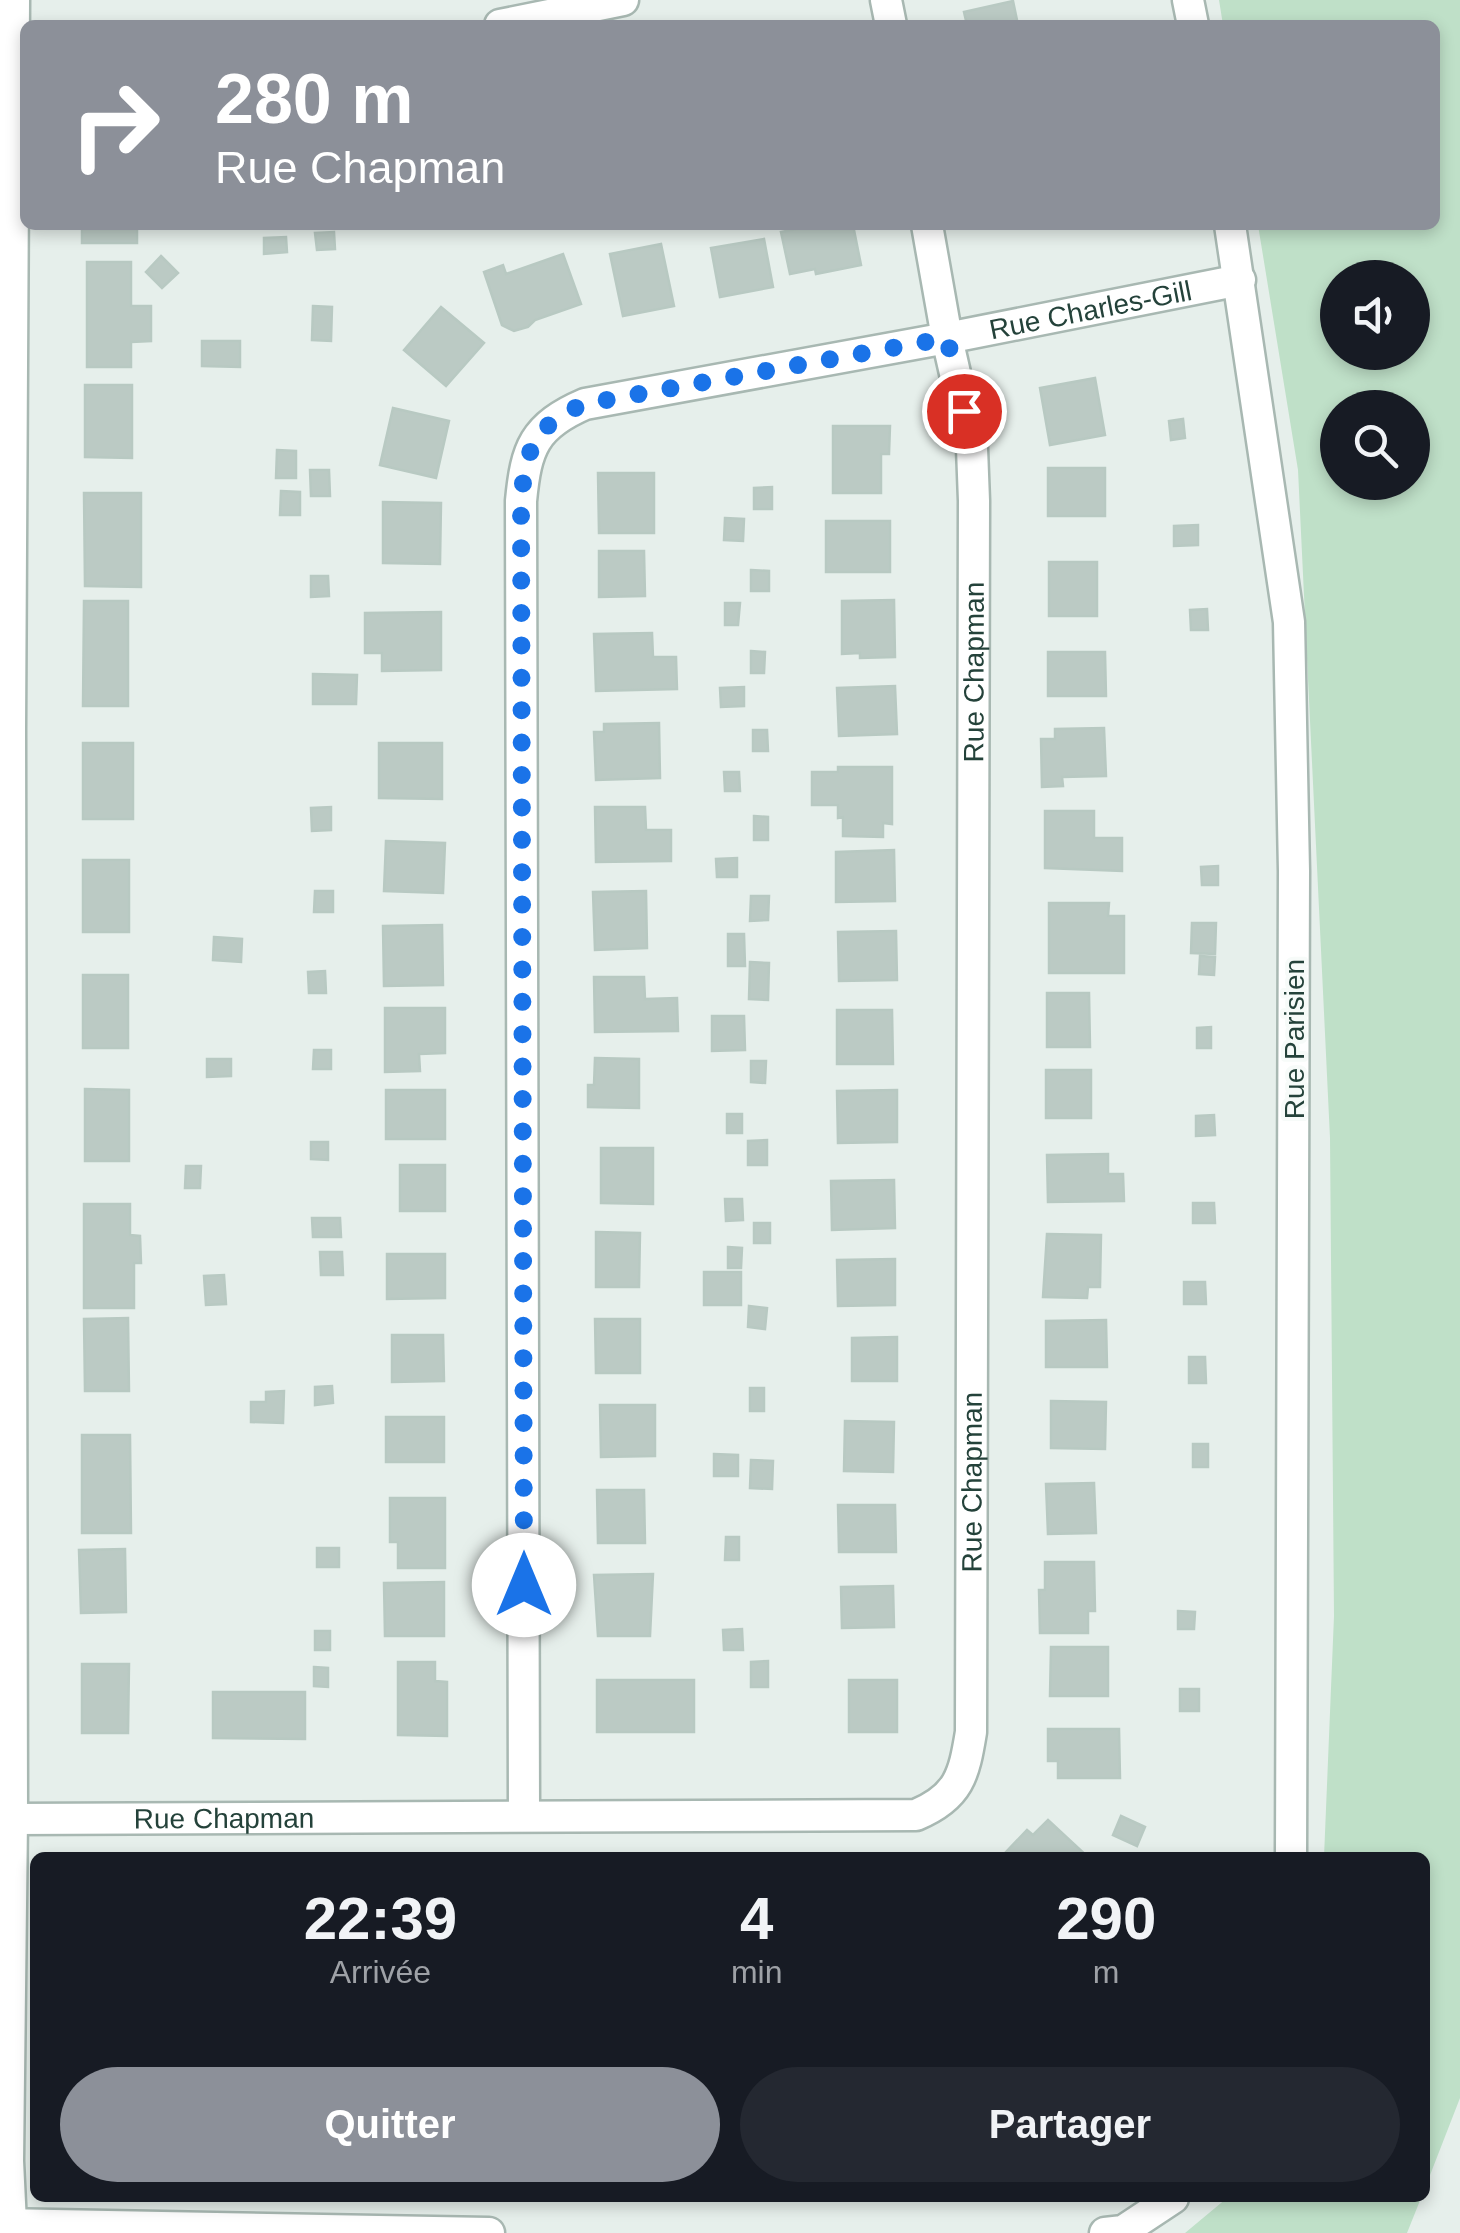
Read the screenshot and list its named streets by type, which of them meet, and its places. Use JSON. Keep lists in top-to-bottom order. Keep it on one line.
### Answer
{"streets":{"street":["Rue Charles-Gill","Rue Chapman","Rue Parisien"]},"crossings":[["Rue Charles-Gill","Rue Chapman"],["Rue Charles-Gill","Rue Parisien"]],"page":{"turn":["280 m","Rue Chapman"],"eta":["22:39","Arrivée","4","min","290","m"],"buttons":["Quitter","Partager"]}}
